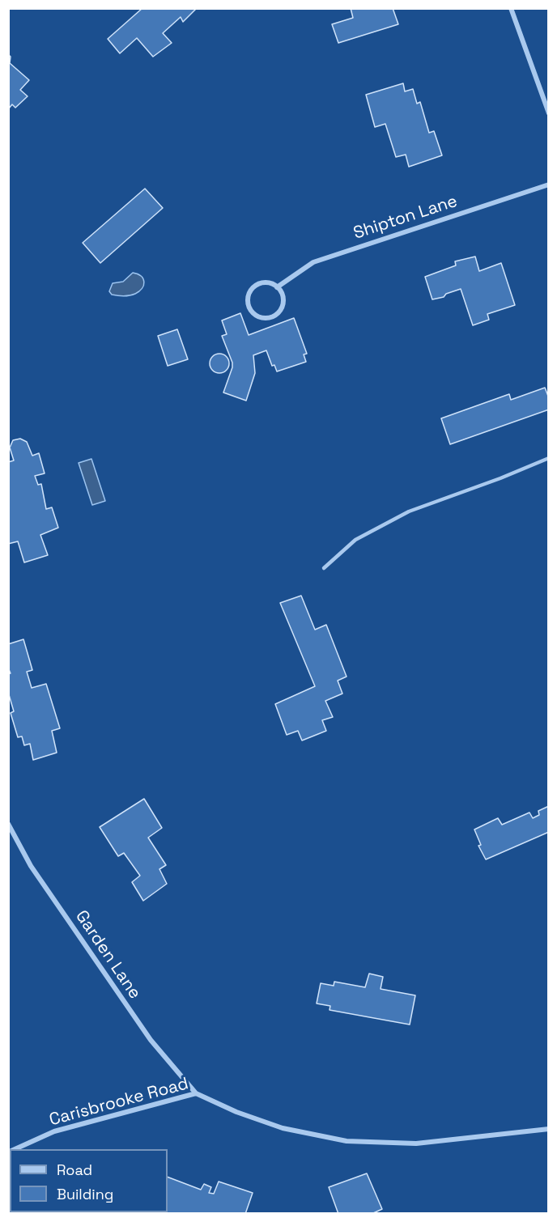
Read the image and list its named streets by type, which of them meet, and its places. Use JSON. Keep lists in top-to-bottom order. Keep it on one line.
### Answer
{"streets":{"street":["Shipton Lane","Garden Lane","Carisbrooke Road"]},"crossings":[["Garden Lane","Carisbrooke Road"]],"legend":["Road","Building"]}
